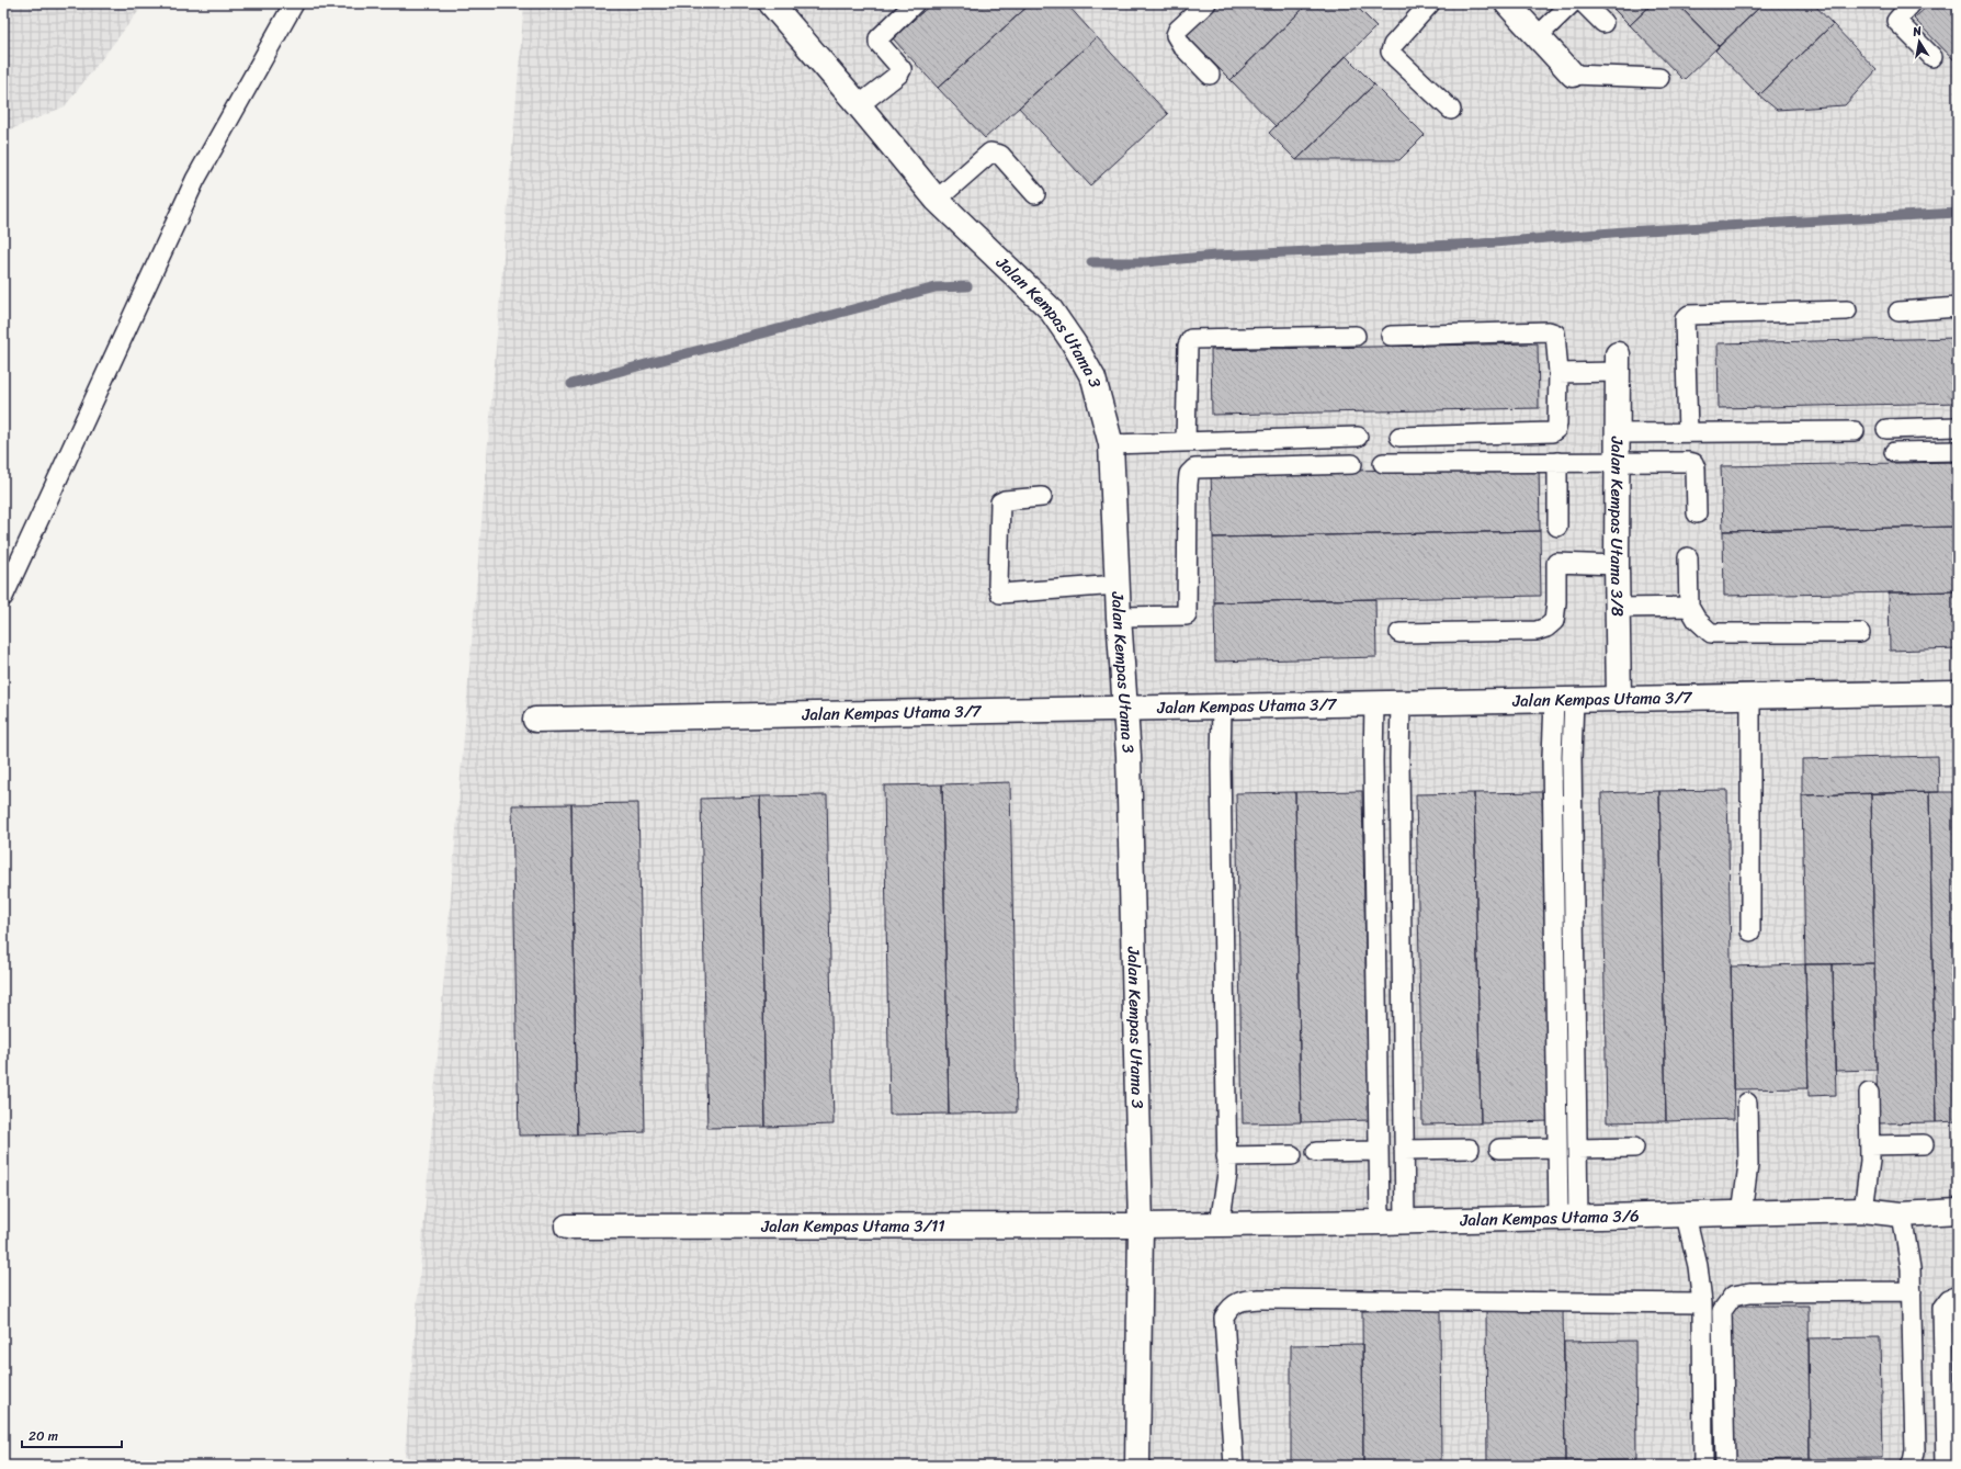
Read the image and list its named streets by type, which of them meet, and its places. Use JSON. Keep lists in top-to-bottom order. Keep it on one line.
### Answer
{"streets":{"street":["Jalan Kempas Utama 3","Jalan Kempas Utama 3/8","Jalan Kempas Utama 3/7","Jalan Kempas Utama 3/6","Jalan Kempas Utama 3/11"]},"crossings":[["Jalan Kempas Utama 3","Jalan Kempas Utama 3/7"],["Jalan Kempas Utama 3","Jalan Kempas Utama 3/6"],["Jalan Kempas Utama 3","Jalan Kempas Utama 3/11"],["Jalan Kempas Utama 3/8","Jalan Kempas Utama 3/7"],["Jalan Kempas Utama 3/6","Jalan Kempas Utama 3/11"]],"scale_bar":"20 m","north":"top"}
